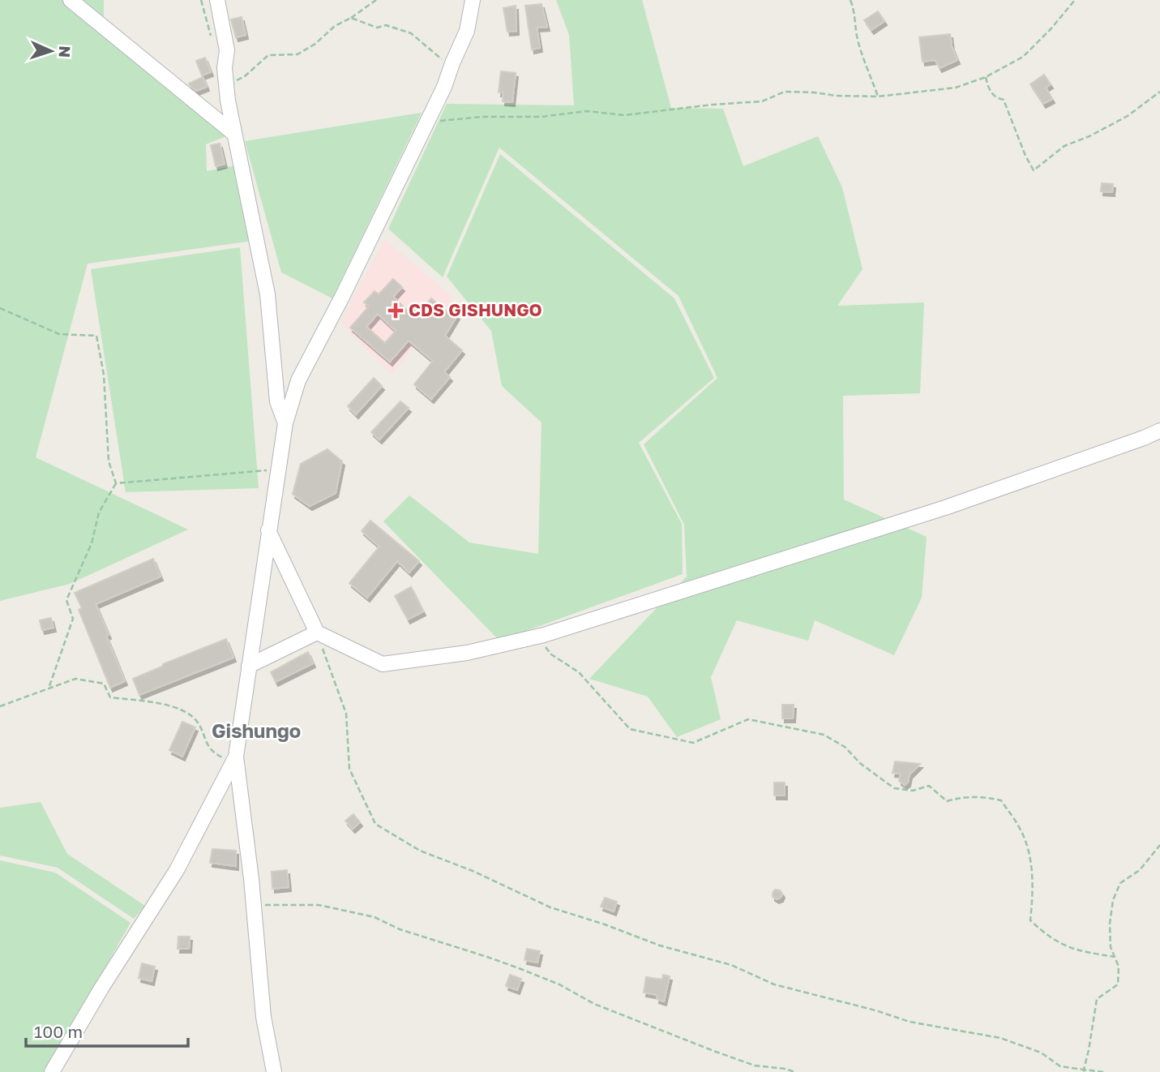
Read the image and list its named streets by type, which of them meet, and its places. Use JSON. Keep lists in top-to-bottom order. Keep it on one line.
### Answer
{"districts":["Gishungo"],"places":{"health":["CDS GISHUNGO"]},"scale_bar":"100 m","north":"right"}
